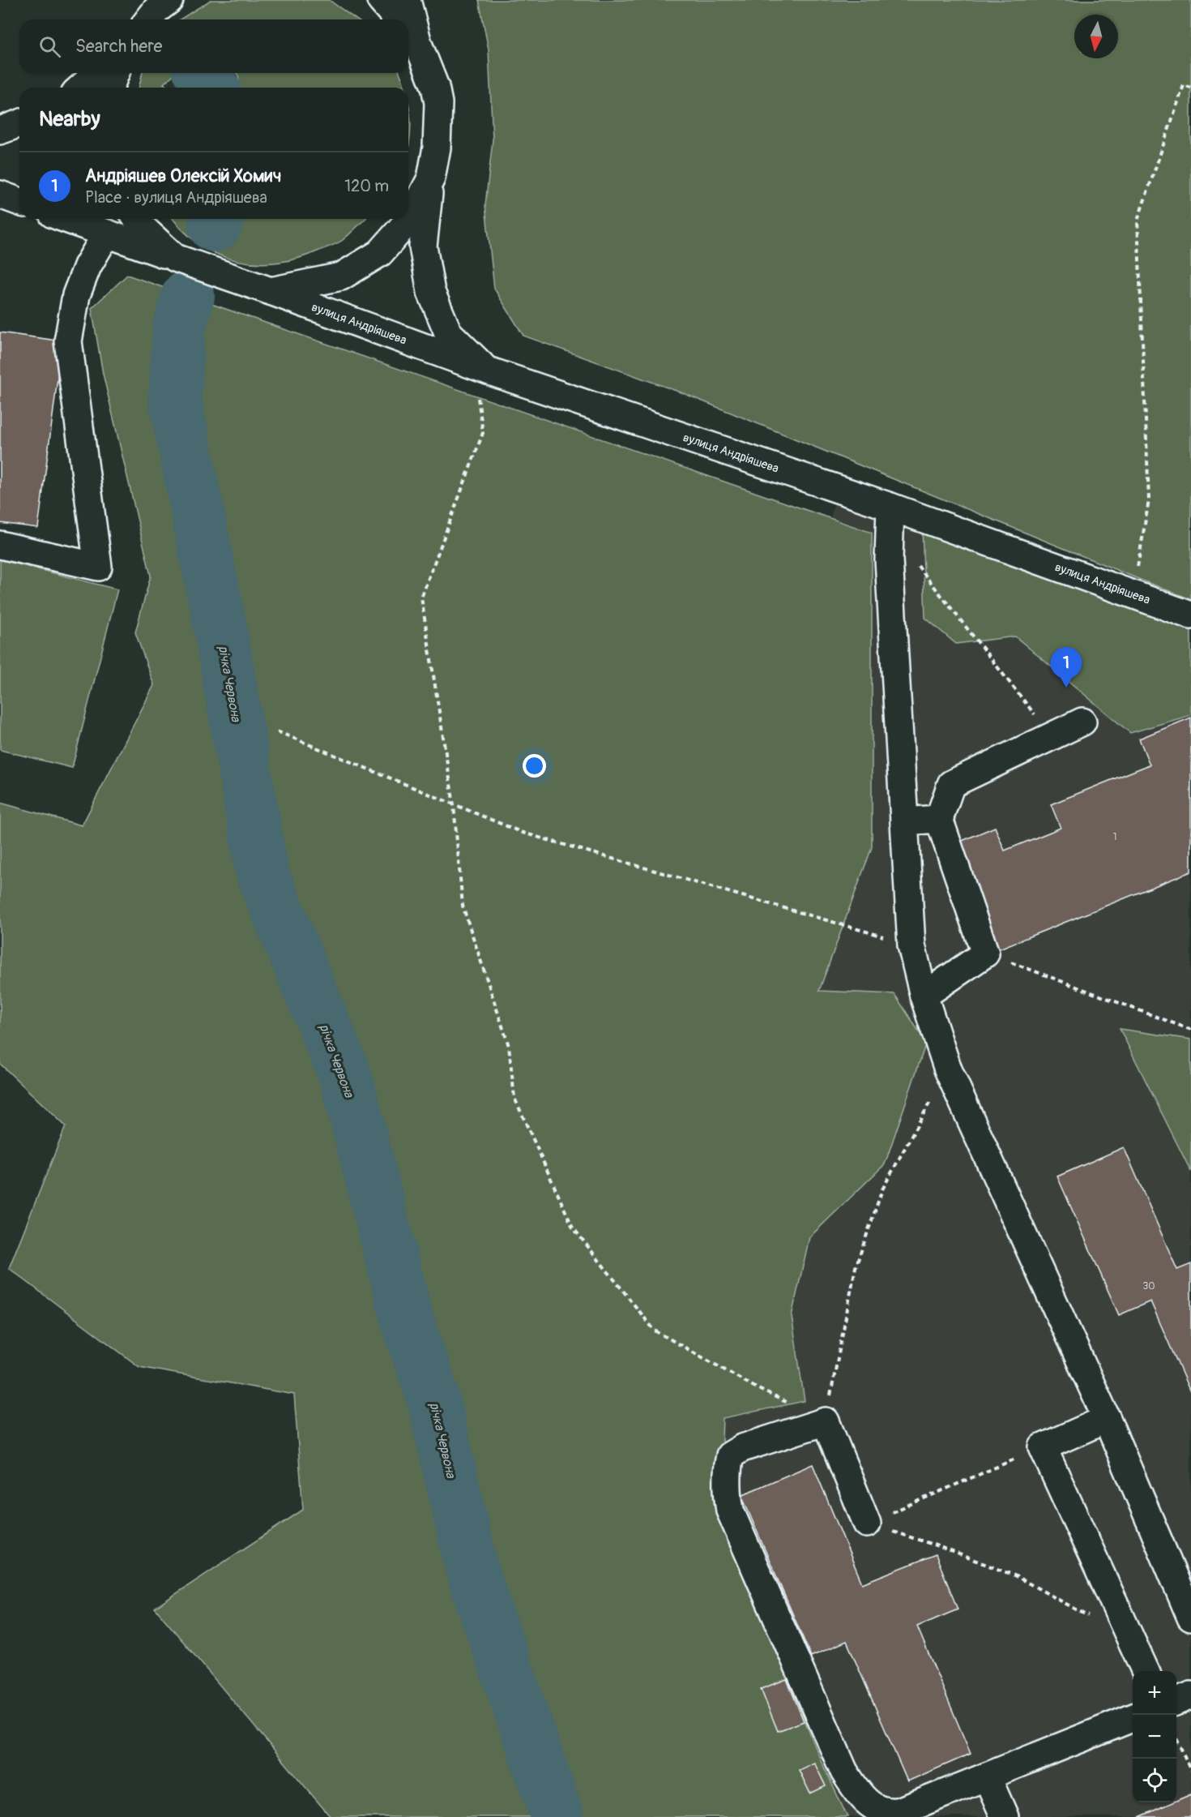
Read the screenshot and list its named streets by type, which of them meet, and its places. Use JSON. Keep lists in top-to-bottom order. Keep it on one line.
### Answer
{"streets":{"street":["вулиця Андріяшева"]},"water":["річка Червона"],"house_numbers":["1","30"],"north":"bottom","page":{"search":"Search here","heading":"Nearby","list":[{"mark":"1","name":"Андріяшев Олексій Хомич","note":"Place · вулиця Андріяшева","value":"120 m"}],"pins":"1","map_buttons":["+","−"]}}
